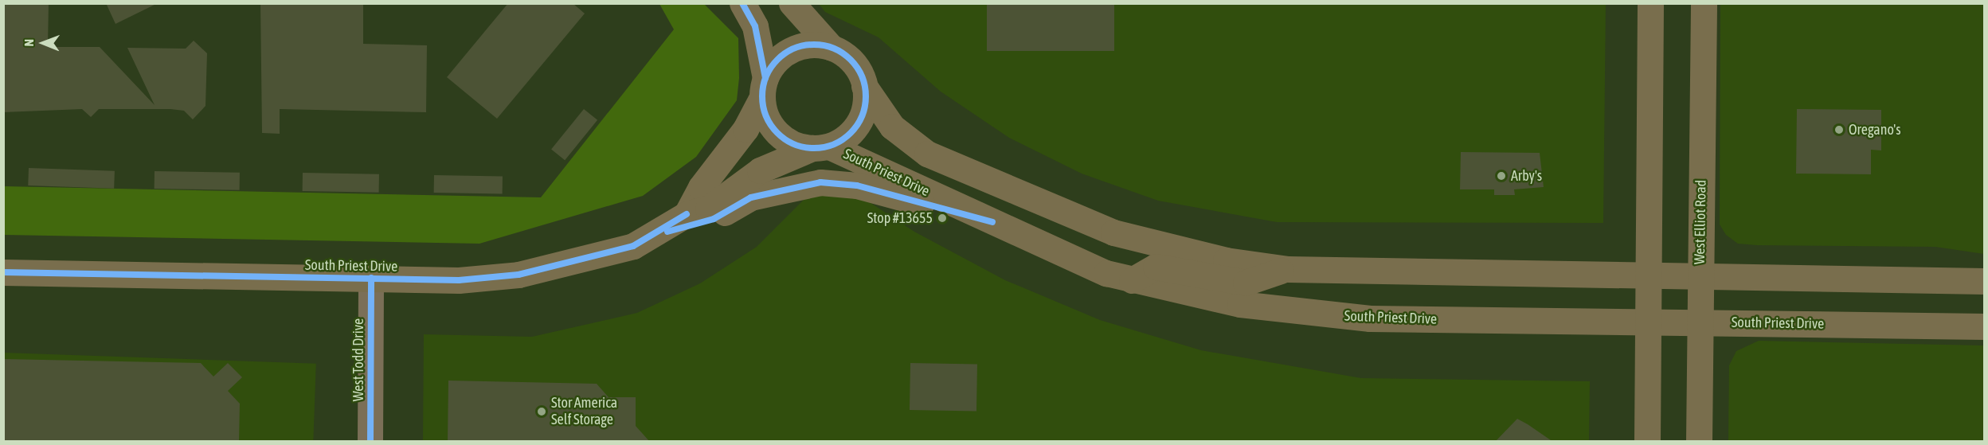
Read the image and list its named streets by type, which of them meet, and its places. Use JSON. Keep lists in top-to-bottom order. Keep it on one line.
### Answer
{"streets":{"main road":["South Priest Drive","West Elliot Road"],"street":["West Todd Drive"]},"crossings":[["South Priest Drive","West Elliot Road"],["South Priest Drive","West Todd Drive"]],"places":["Oregano's","Arby's","Stop #13655","Stor America Self Storage"],"north":"left"}
